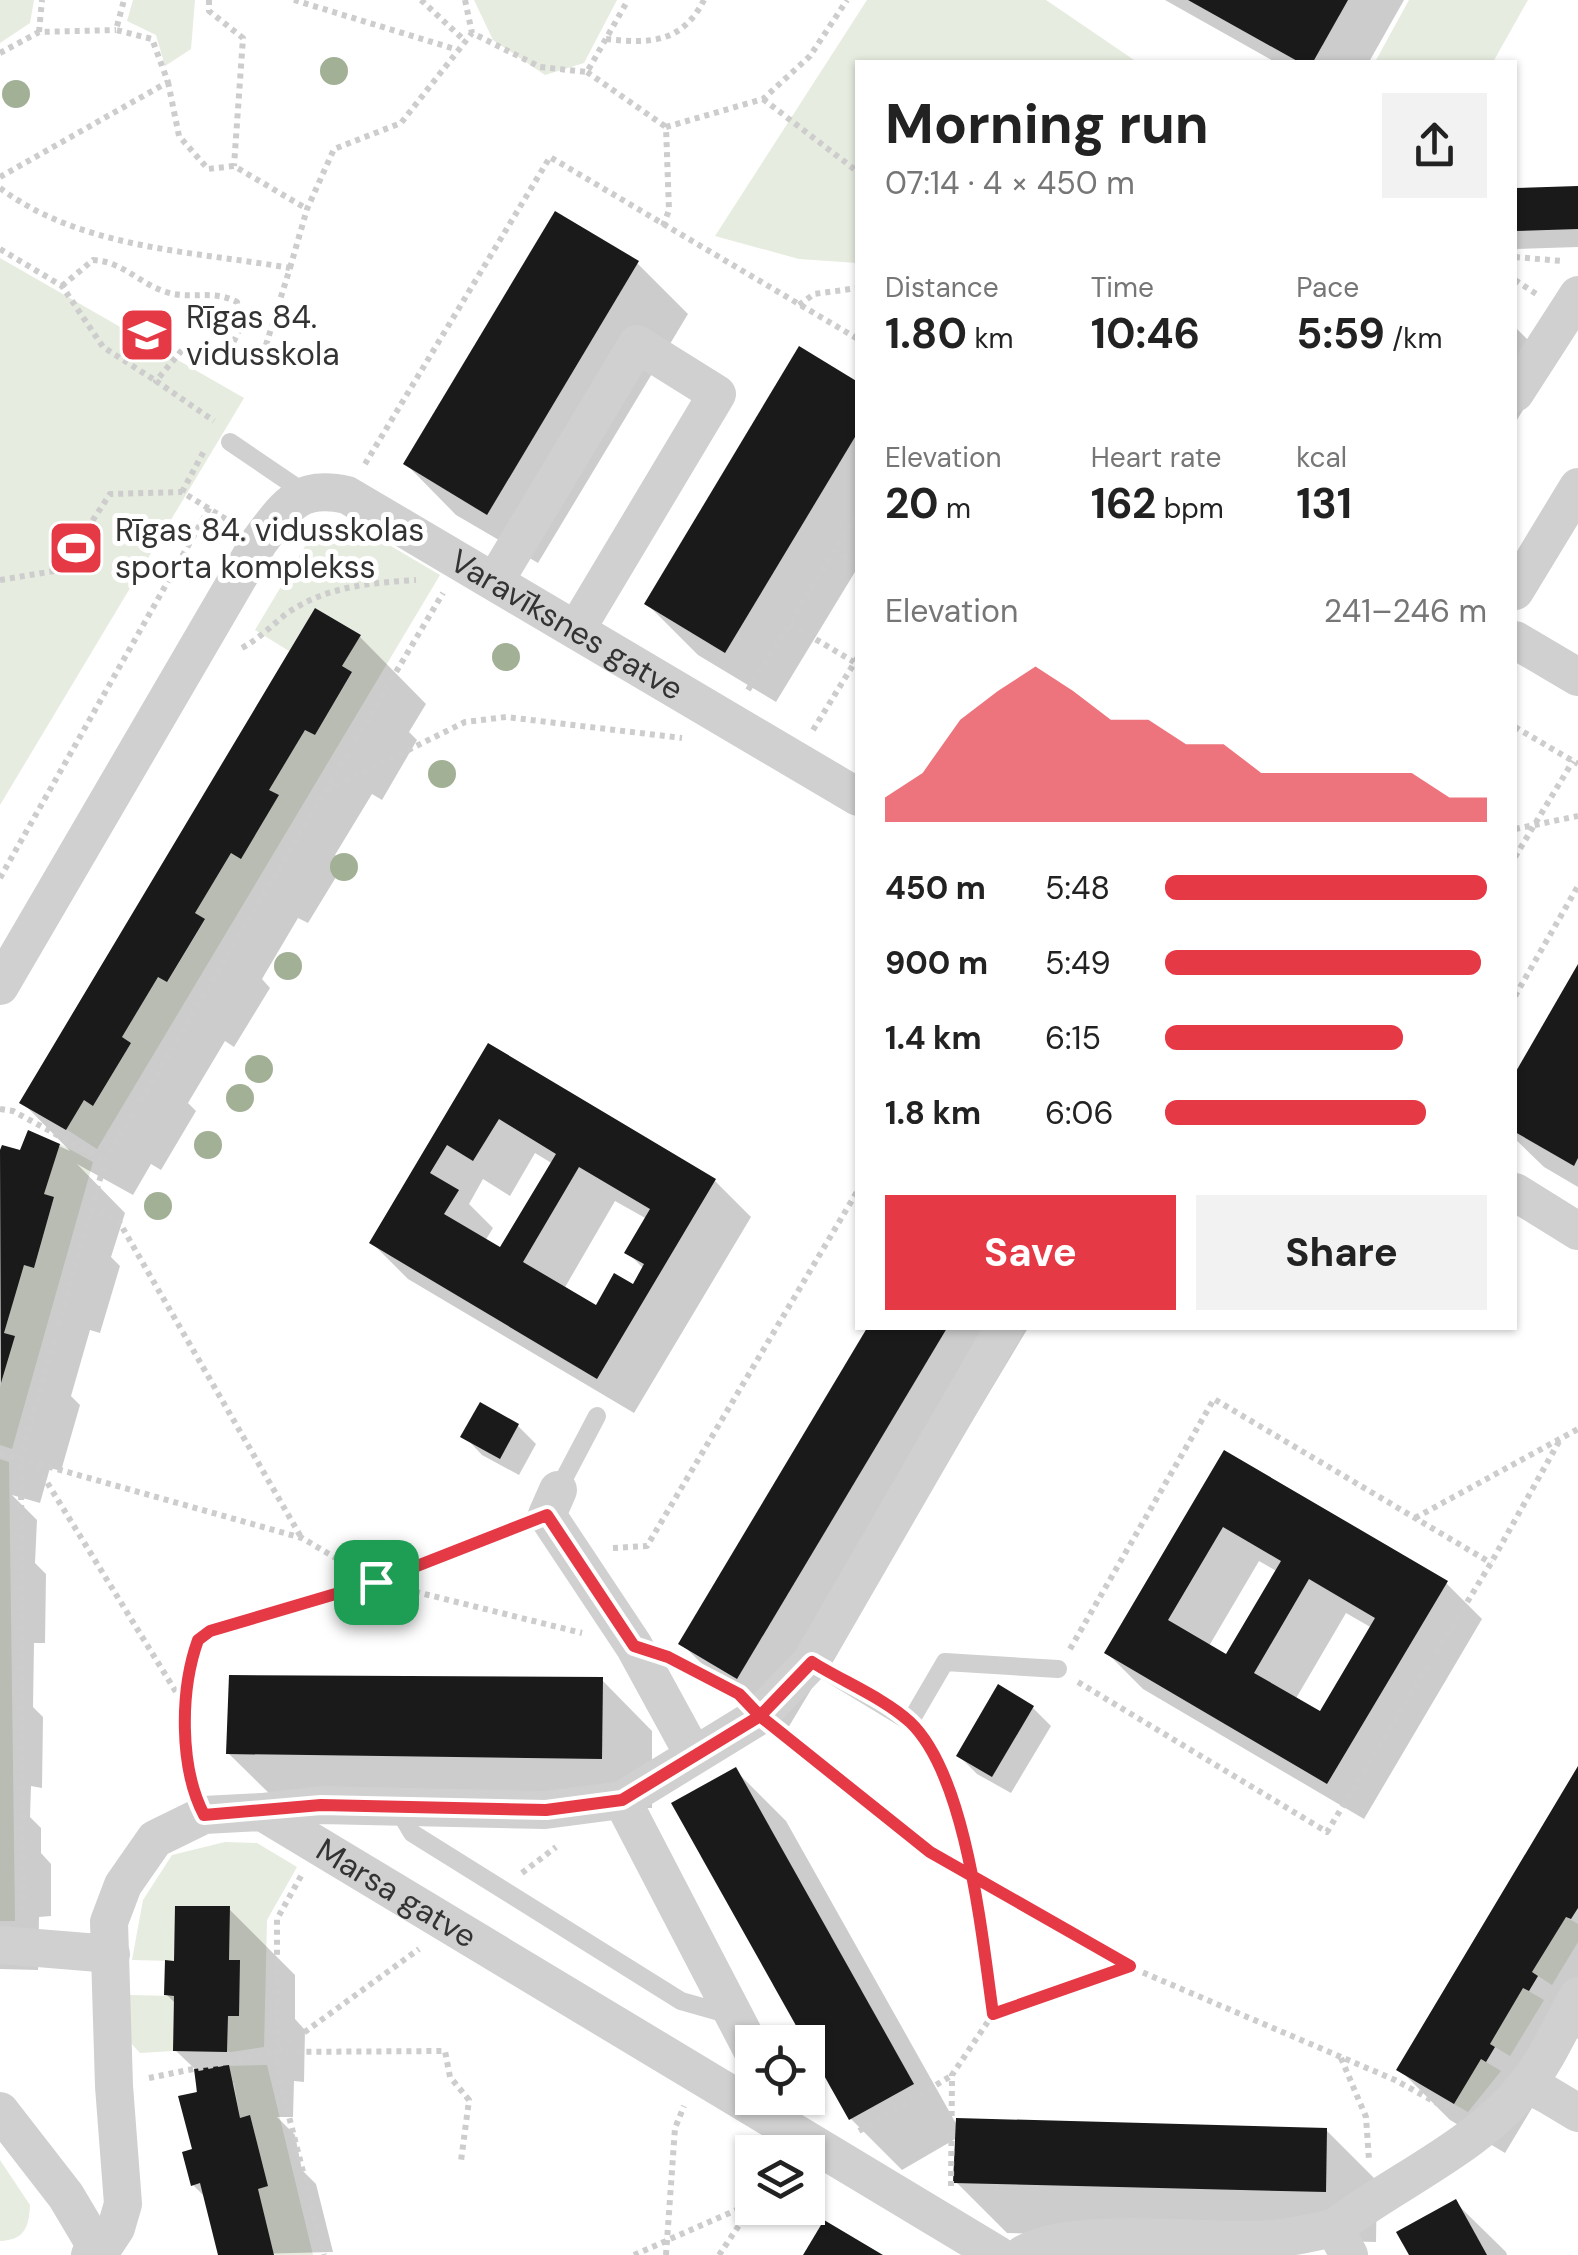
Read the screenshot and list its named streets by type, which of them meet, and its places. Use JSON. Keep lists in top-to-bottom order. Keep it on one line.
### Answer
{"streets":{"street":["Varavīksnes gatve","Marsa gatve"]},"places":{"school or university":["Rīgas 84. vidusskola"],"sports":["Rīgas 84. vidusskolas sporta komplekss"]},"page":{"heading":["Morning run","07:14 · 4 × 450 m"],"stats":[["Distance","1.80 km"],["Time","10:46"],["Pace","5:59 /km"],["Elevation","20 m"],["Heart rate","162 bpm"],["kcal","131"]],"chart":["Elevation","241–246 m"],"list":[{"name":"450 m","note":"5:48"},{"name":"900 m","note":"5:49"},{"name":"1.4 km","note":"6:15"},{"name":"1.8 km","note":"6:06"}],"buttons":["Save","Share"]}}
